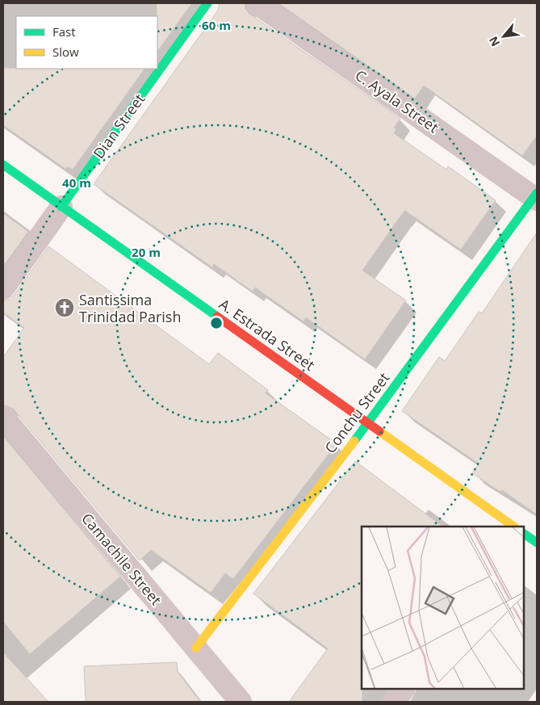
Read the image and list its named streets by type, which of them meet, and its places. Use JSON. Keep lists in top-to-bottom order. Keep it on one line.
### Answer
{"streets":{"street":["C. Ayala Street","Dian Street","A. Estrada Street","Conchu Street","Camachile Street"]},"crossings":[["C. Ayala Street","Conchu Street"],["Dian Street","A. Estrada Street"],["A. Estrada Street","Conchu Street"],["Conchu Street","Camachile Street"]],"places":{"church":["Santissima Trinidad Parish"]},"legend":["Fast","Slow"],"north":"bottom left","rings":["60 m","40 m","20 m"]}
